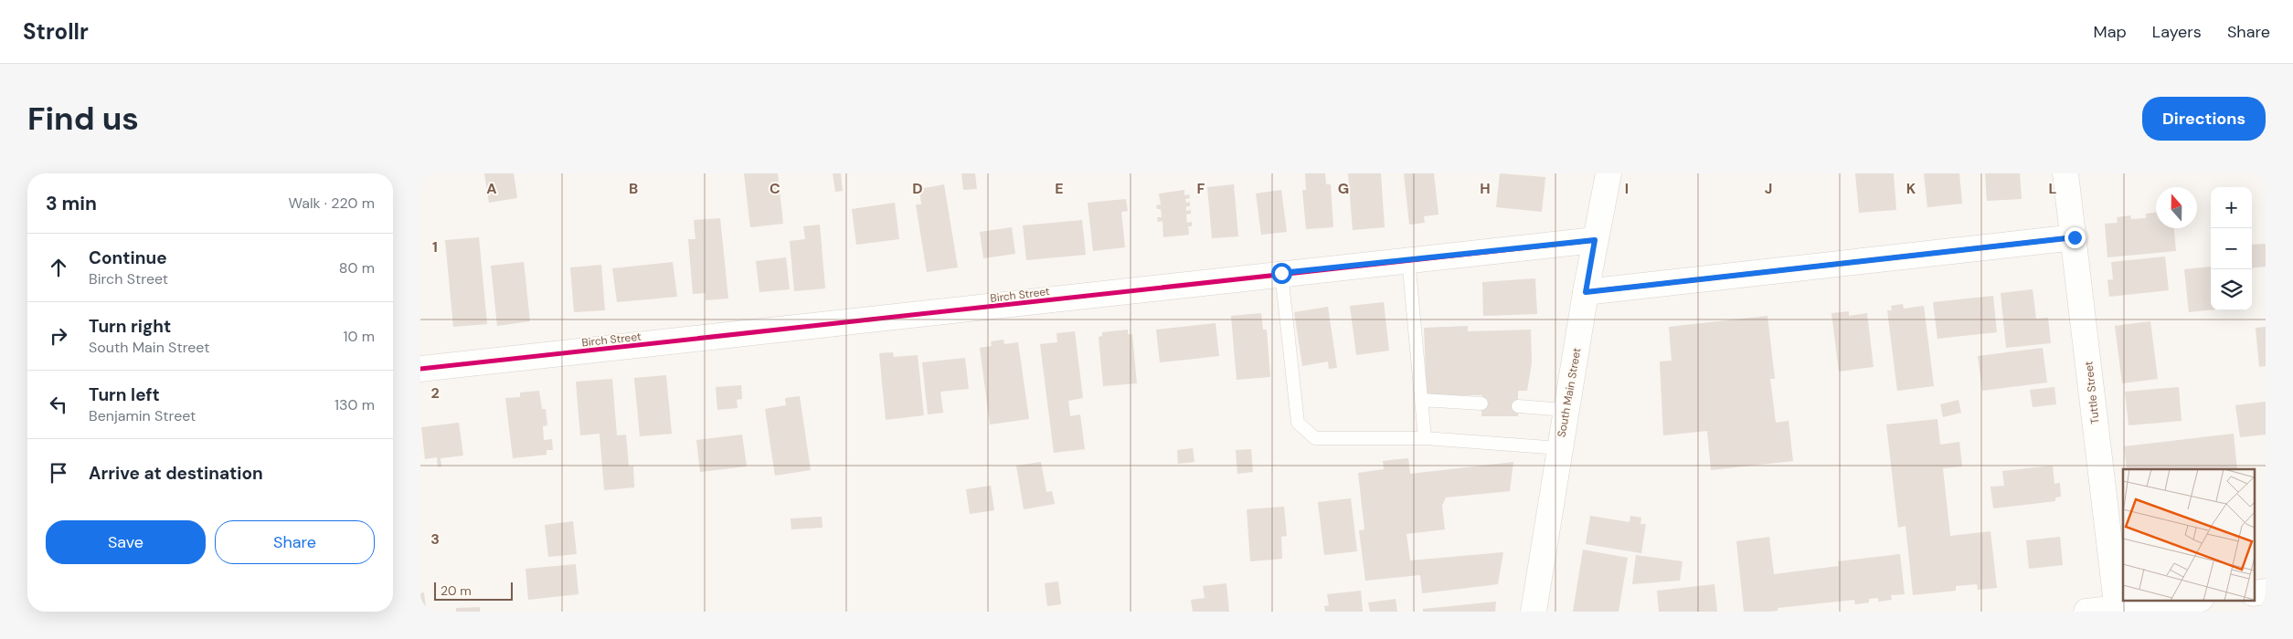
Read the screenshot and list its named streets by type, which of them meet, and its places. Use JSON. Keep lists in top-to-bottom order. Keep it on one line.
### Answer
{"streets":{"street":["Birch Street","South Main Street","Tuttle Street"]},"crossings":[["Birch Street","South Main Street"]],"scale_bar":"20 m","north":"top","page":{"header":"Strollr","nav":["Map","Layers","Share"],"buttons":["Directions",["Save","Share"]],"title":"Find us","heading":["3 min","Walk · 220 m"],"map_buttons":["+","−"],"list":[["Continue","Birch Street","80 m"],["Turn right","South Main Street","10 m"],["Turn left","Benjamin Street","130 m"],"Arrive at destination"],"scale":"20 m"},"grid":{"columns":["A","B","C","D","E","F","G","H","I","J","K","L"],"rows":["1","2","3"]}}
